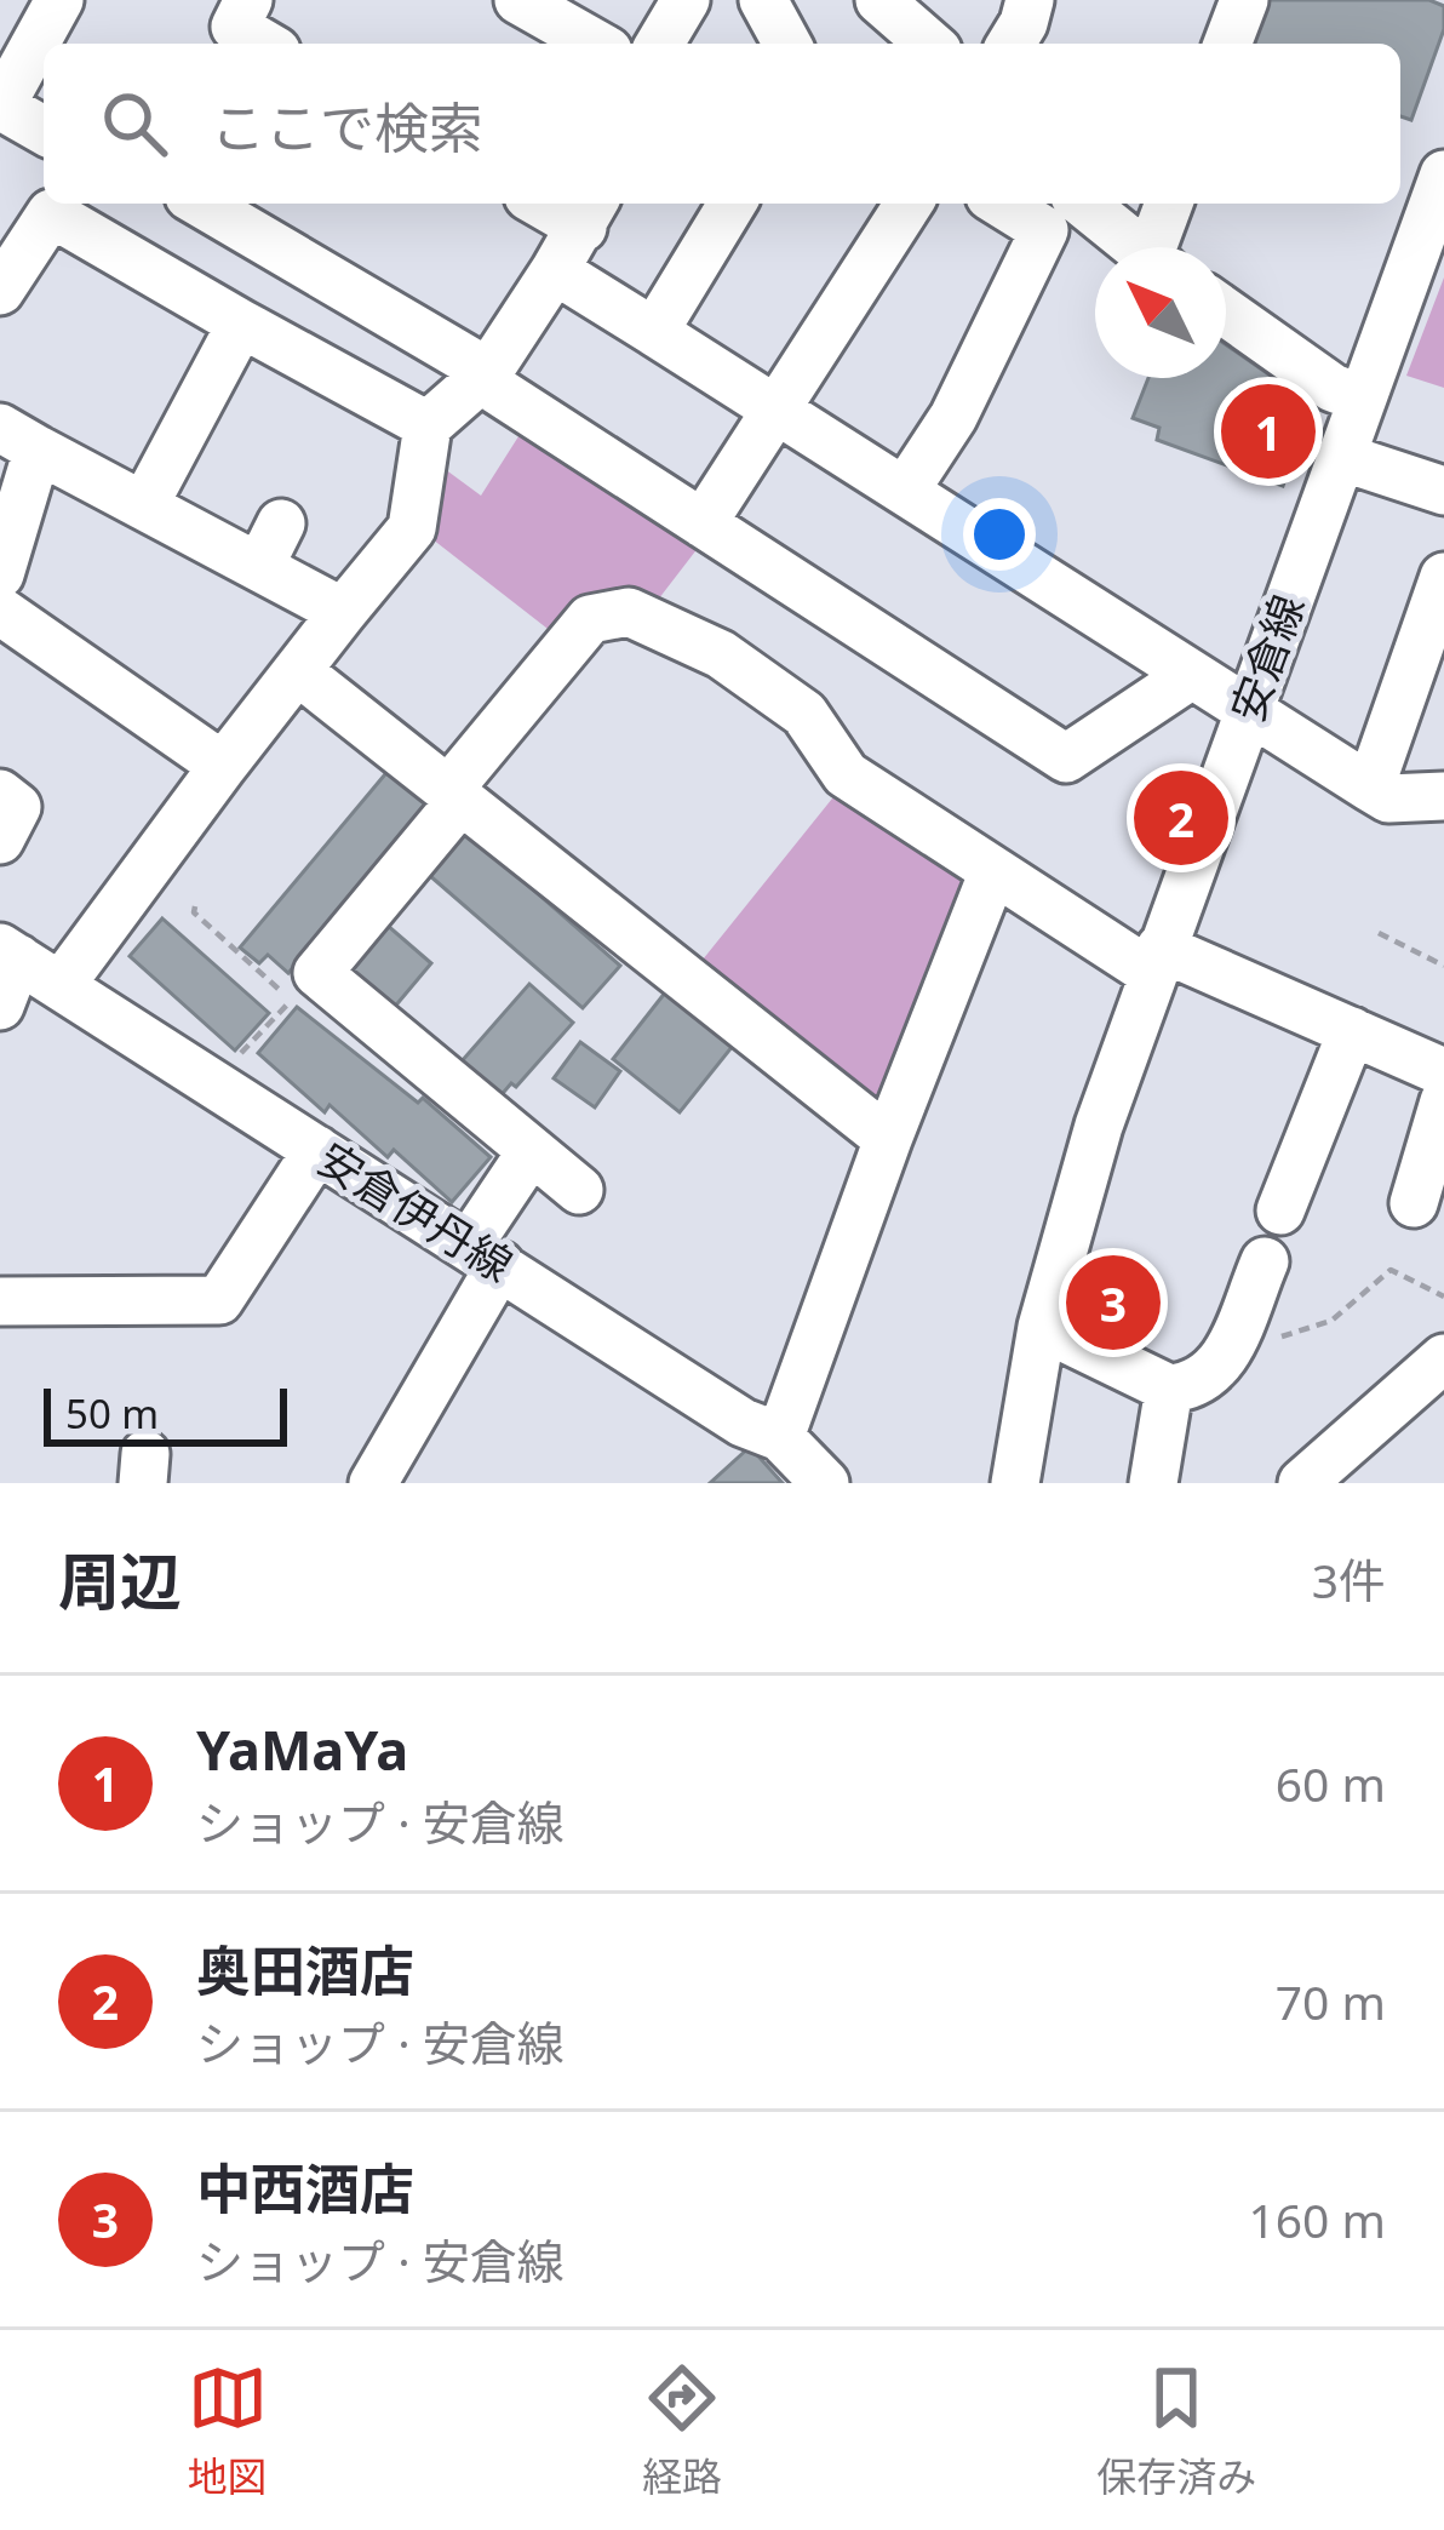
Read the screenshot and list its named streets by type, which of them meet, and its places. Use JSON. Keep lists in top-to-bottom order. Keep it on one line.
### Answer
{"streets":{"street":["安倉線","安倉伊丹線"]},"scale_bar":"50 m","north":"top left","page":{"search":"ここで検索","pins":["1","2","3"],"scale":"50 m","heading":["周辺","3件"],"list":[{"mark":"1","name":"YaMaYa","note":"ショップ · 安倉線","value":"60 m"},{"mark":"2","name":"奥田酒店","note":"ショップ · 安倉線","value":"70 m"},{"mark":"3","name":"中西酒店","note":"ショップ · 安倉線","value":"160 m"}],"nav":["地図","経路","保存済み"]}}
